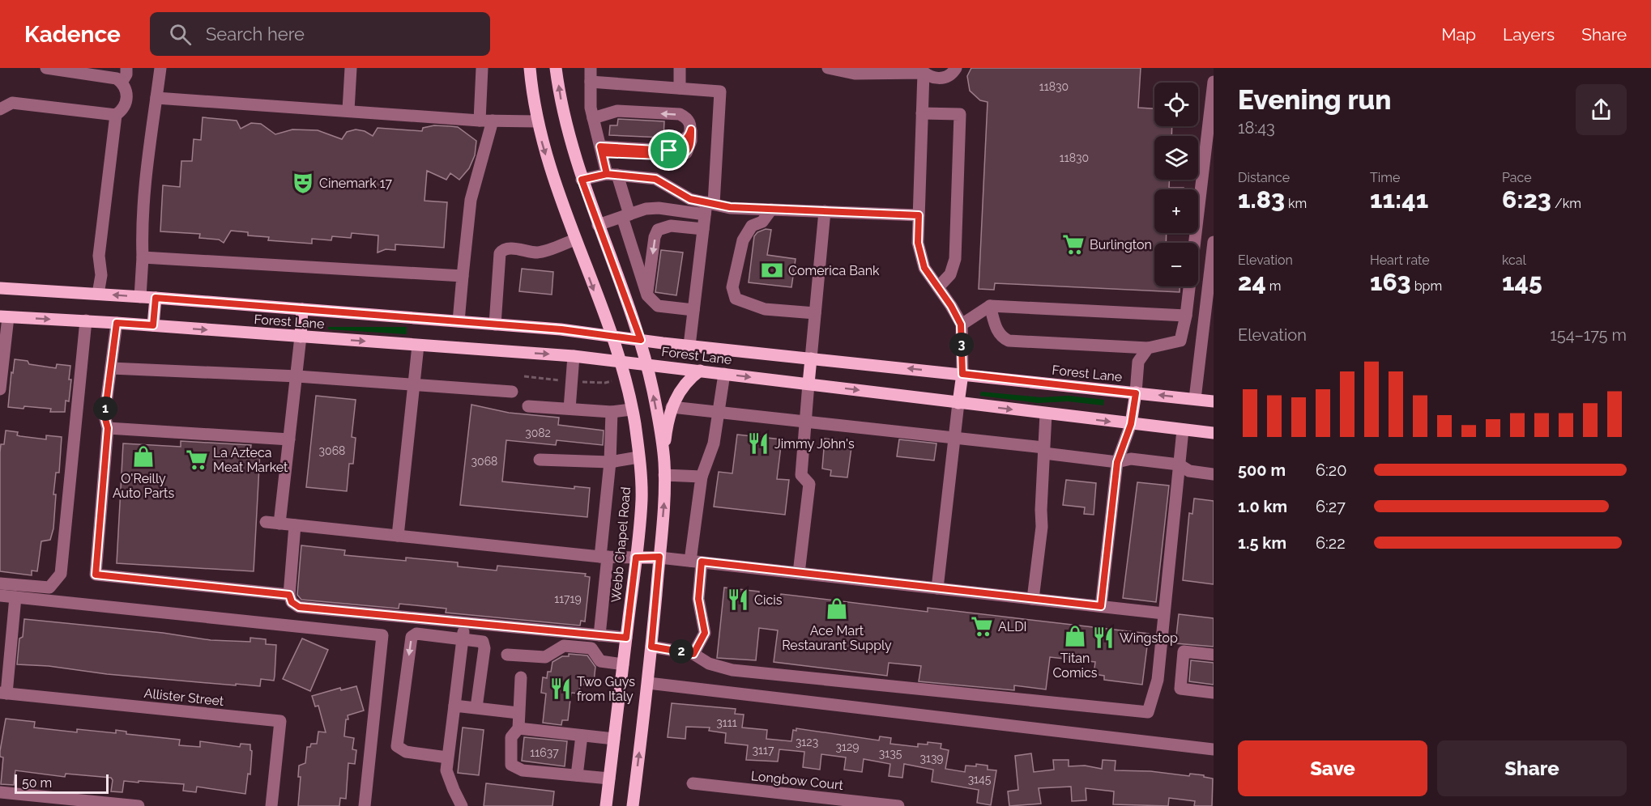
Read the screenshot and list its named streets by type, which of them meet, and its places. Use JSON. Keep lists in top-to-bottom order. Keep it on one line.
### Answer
{"streets":{"main road":["Forest Lane","Webb Chapel Road"],"street":["Allister Street","Longbow Court"]},"crossings":[["Forest Lane","Webb Chapel Road"]],"places":{"theatre":["Cinemark 17"],"supermarket":["Burlington","La Azteca Meat Market","ALDI"],"bank":["Comerica Bank"],"restaurant":["Jimmy John's","Cicis","Wingstop","Two Guys from Italy"],"shop":["O'Reilly Auto Parts","Ace Mart Restaurant Supply","Titan Comics"]},"house_numbers":["11830","11830","3082","3068","3068","11719","3111","3123","3129","3117","11637","3135","3139","3145"],"scale_bar":"50 m","page":{"header":"Kadence","search":"Search here","nav":["Map","Layers","Share"],"heading":["Evening run","18:43"],"map_buttons":["+","−"],"stats":[["Distance","1.83 km"],["Time","11:41"],["Pace","6:23 /km"],["Elevation","24 m"],["Heart rate","163 bpm"],["kcal","145"]],"chart":["Elevation","154–175 m"],"pins":["3","1","2"],"list":[{"name":"500 m","note":"6:20"},{"name":"1.0 km","note":"6:27"},{"name":"1.5 km","note":"6:22"}],"buttons":["Save","Share"],"scale":"50 m"}}
